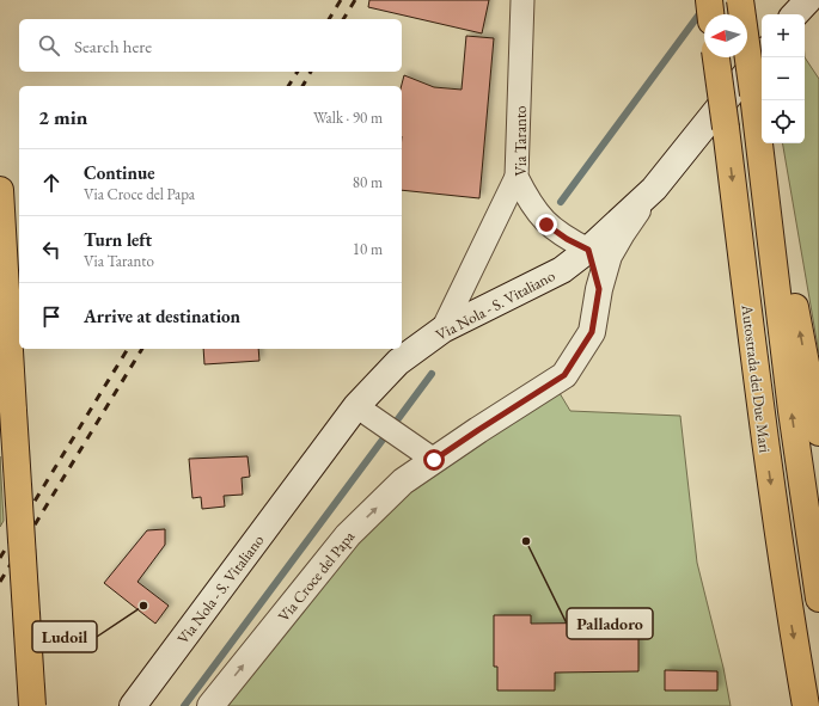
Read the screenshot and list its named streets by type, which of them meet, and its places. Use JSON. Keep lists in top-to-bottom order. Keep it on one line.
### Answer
{"streets":{"main road":["Via Nola - S. Vitaliano","Autostrada dei Due Mari","Via Croce del Papa"],"street":["Via Taranto"]},"crossings":[["Via Taranto","Via Nola - S. Vitaliano"],["Via Taranto","Via Croce del Papa"],["Via Nola - S. Vitaliano","Via Croce del Papa"]],"one_way":["Via Croce del Papa"],"places":["Palladoro","Ludoil"],"north":"left","page":{"map_buttons":["+","−"],"search":"Search here","heading":["2 min","Walk · 90 m"],"list":[["Continue","Via Croce del Papa","80 m"],["Turn left","Via Taranto","10 m"],"Arrive at destination"]}}
